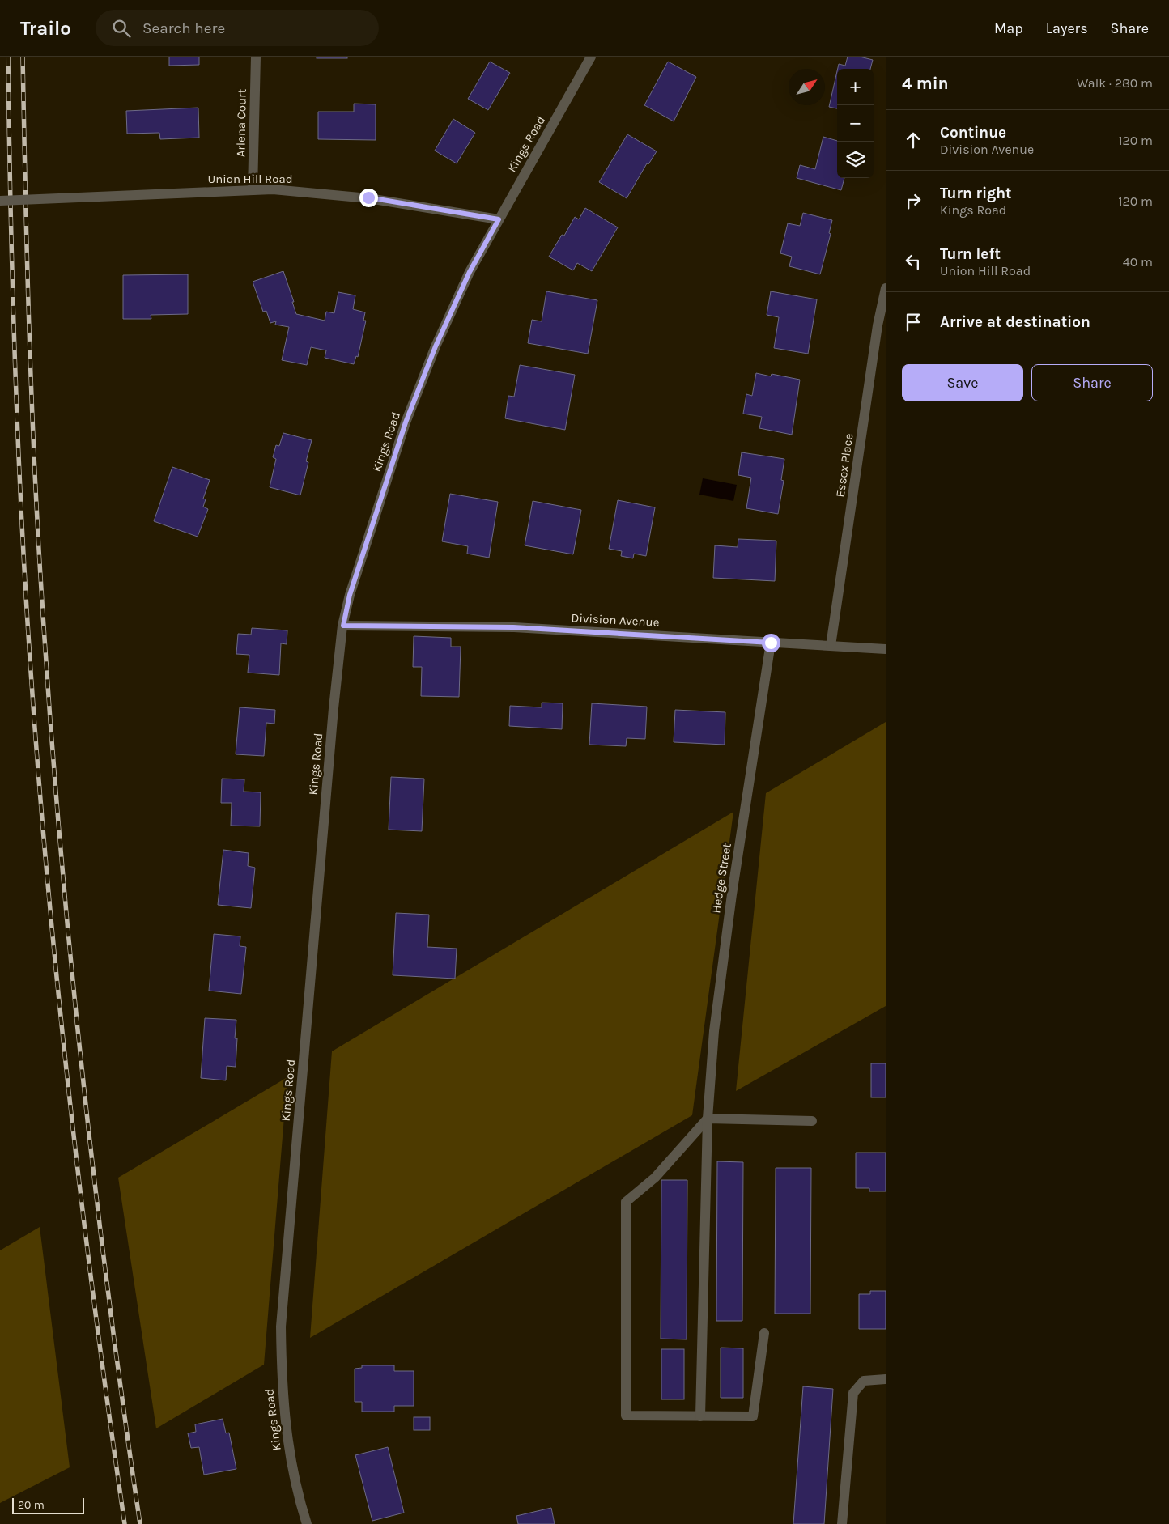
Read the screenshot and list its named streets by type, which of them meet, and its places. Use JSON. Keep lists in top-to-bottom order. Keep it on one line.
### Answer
{"streets":{"street":["Arlena Court","Kings Road","Union Hill Road","Essex Place","Division Avenue","Hedge Street"]},"crossings":[["Arlena Court","Union Hill Road"],["Kings Road","Union Hill Road"],["Kings Road","Division Avenue"],["Essex Place","Division Avenue"],["Division Avenue","Hedge Street"]],"scale_bar":"20 m","north":"top right","page":{"header":"Trailo","search":"Search here","nav":["Map","Layers","Share"],"heading":["4 min","Walk · 280 m"],"map_buttons":["+","−"],"list":[["Continue","Division Avenue","120 m"],["Turn right","Kings Road","120 m"],["Turn left","Union Hill Road","40 m"],"Arrive at destination"],"buttons":["Save","Share"],"scale":"20 m"}}
